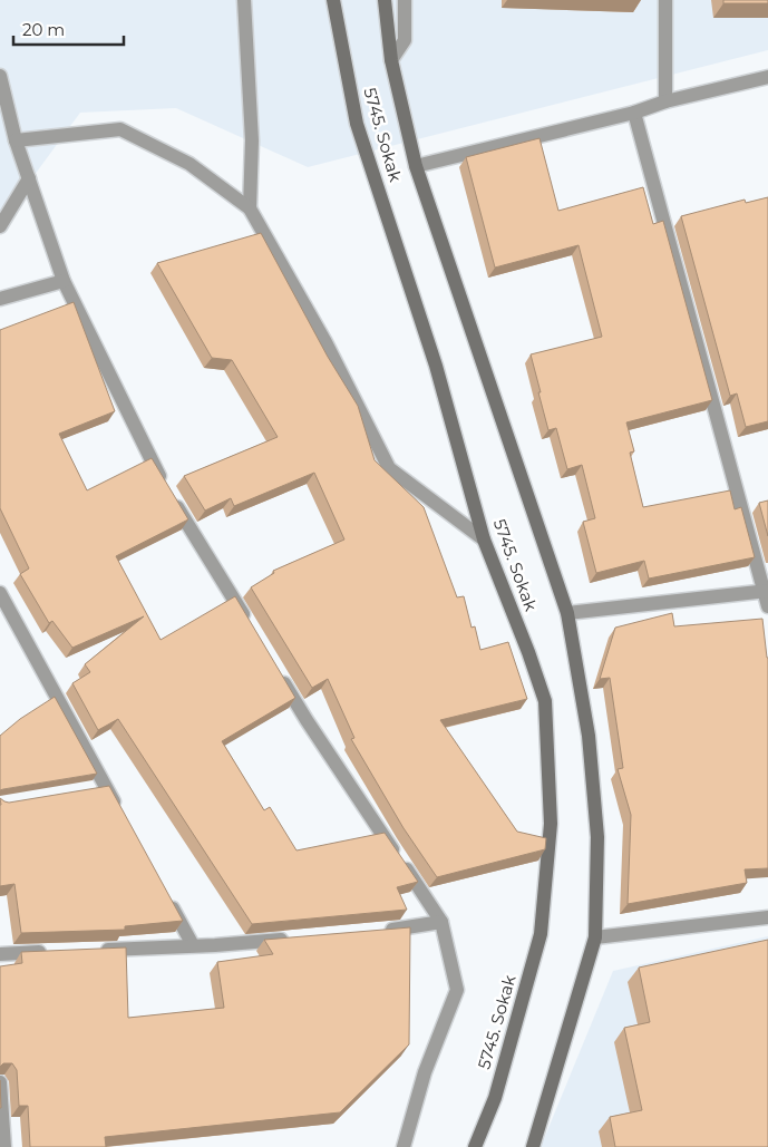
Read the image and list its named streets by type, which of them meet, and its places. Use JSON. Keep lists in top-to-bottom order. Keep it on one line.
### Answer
{"streets":{"street":["5745. Sokak"]},"scale_bar":"20 m"}
